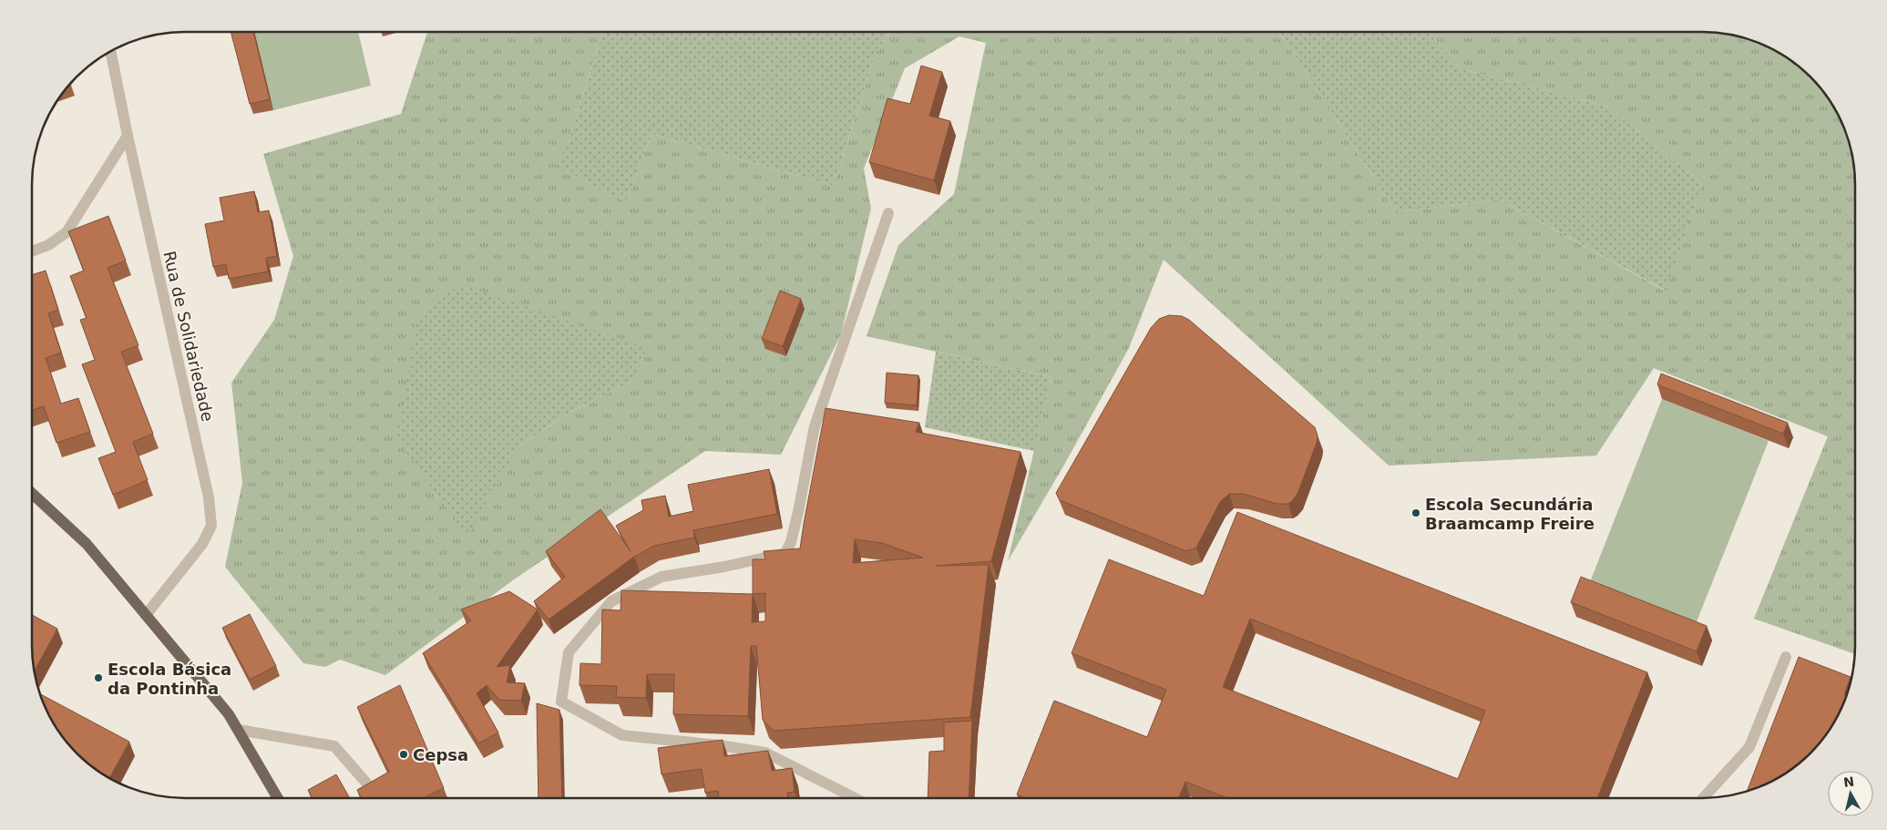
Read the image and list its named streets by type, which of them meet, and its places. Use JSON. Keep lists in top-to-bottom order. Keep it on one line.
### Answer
{"streets":{"street":["Rua de Solidariedade"]},"places":["Escola Secundária Braamcamp Freire","Escola Básica da Pontinha","Cepsa"],"north":"top"}
